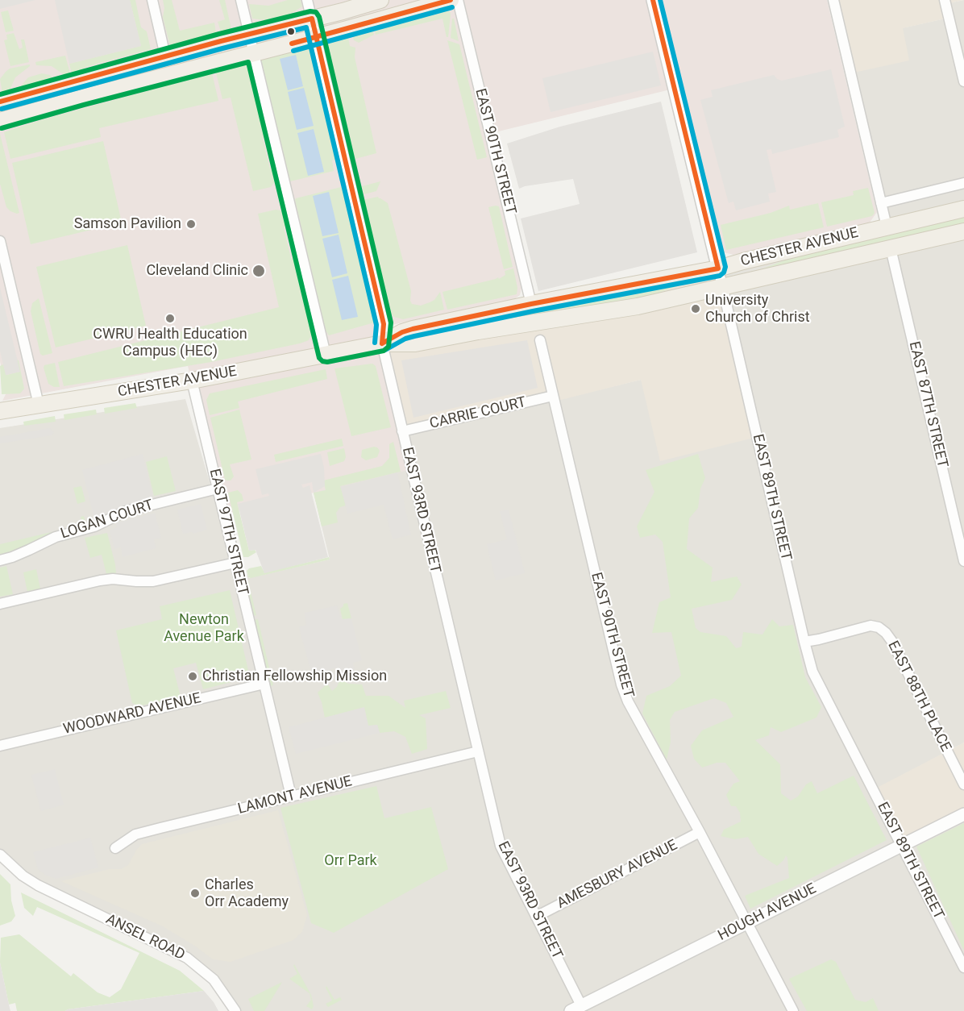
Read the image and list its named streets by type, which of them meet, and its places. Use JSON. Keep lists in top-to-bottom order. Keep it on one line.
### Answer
{"streets":{"main road":["CHESTER AVENUE"],"street":["EAST 90TH STREET","EAST 87TH STREET","CARRIE COURT","EAST 89TH STREET","EAST 93RD STREET","LOGAN COURT","EAST 97TH STREET","EAST 88TH PLACE","WOODWARD AVENUE","LAMONT AVENUE","AMESBURY AVENUE","HOUGH AVENUE","ANSEL ROAD"]},"crossings":[["EAST 90TH STREET","CHESTER AVENUE"],["EAST 90TH STREET","CARRIE COURT"],["EAST 90TH STREET","AMESBURY AVENUE"],["EAST 90TH STREET","HOUGH AVENUE"],["CHESTER AVENUE","EAST 87TH STREET"],["CHESTER AVENUE","EAST 89TH STREET"],["CHESTER AVENUE","EAST 93RD STREET"],["CHESTER AVENUE","EAST 97TH STREET"],["CARRIE COURT","EAST 93RD STREET"],["EAST 89TH STREET","EAST 88TH PLACE"],["EAST 89TH STREET","HOUGH AVENUE"],["EAST 93RD STREET","LAMONT AVENUE"],["EAST 93RD STREET","AMESBURY AVENUE"],["EAST 93RD STREET","HOUGH AVENUE"],["LOGAN COURT","EAST 97TH STREET"],["EAST 97TH STREET","WOODWARD AVENUE"],["EAST 97TH STREET","LAMONT AVENUE"]],"parks":["Newton Avenue Park","Orr Park"],"places":["Samson Pavilion","Cleveland Clinic","University Church of Christ","CWRU Health Education Campus (HEC)","Christian Fellowship Mission","Charles Orr Academy"]}
